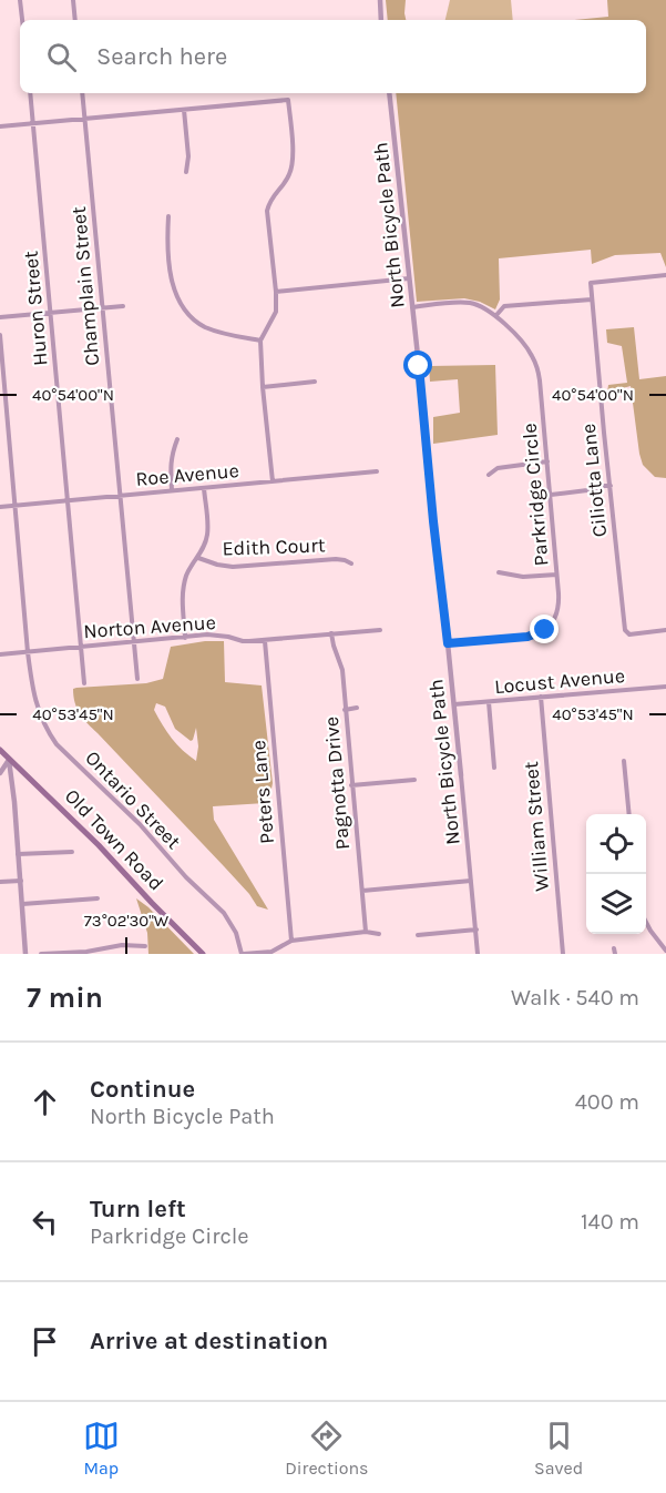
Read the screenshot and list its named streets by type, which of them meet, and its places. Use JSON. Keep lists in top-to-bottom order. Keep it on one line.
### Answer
{"streets":{"main road":["Old Town Road"],"street":["North Bicycle Path","Champlain Street","Huron Street","Roe Avenue","Ciliotta Lane","Parkridge Circle","Edith Court","Norton Avenue","Locust Avenue","Pagnotta Drive","Peters Lane","Ontario Street","William Street"]},"crossings":[["North Bicycle Path","Parkridge Circle"],["North Bicycle Path","Locust Avenue"],["Champlain Street","Roe Avenue"],["Champlain Street","Norton Avenue"],["Huron Street","Roe Avenue"],["Huron Street","Norton Avenue"],["Roe Avenue","Ontario Street"],["Norton Avenue","Pagnotta Drive"],["Norton Avenue","Peters Lane"],["Norton Avenue","Ontario Street"],["Locust Avenue","William Street"]],"page":{"search":"Search here","heading":["7 min","Walk · 540 m"],"list":[["Continue","North Bicycle Path","400 m"],["Turn left","Parkridge Circle","140 m"],"Arrive at destination"],"nav":["Map","Directions","Saved"]},"coordinates":["40°54'00\"N","40°53'45\"N","73°02'30\"W"]}
